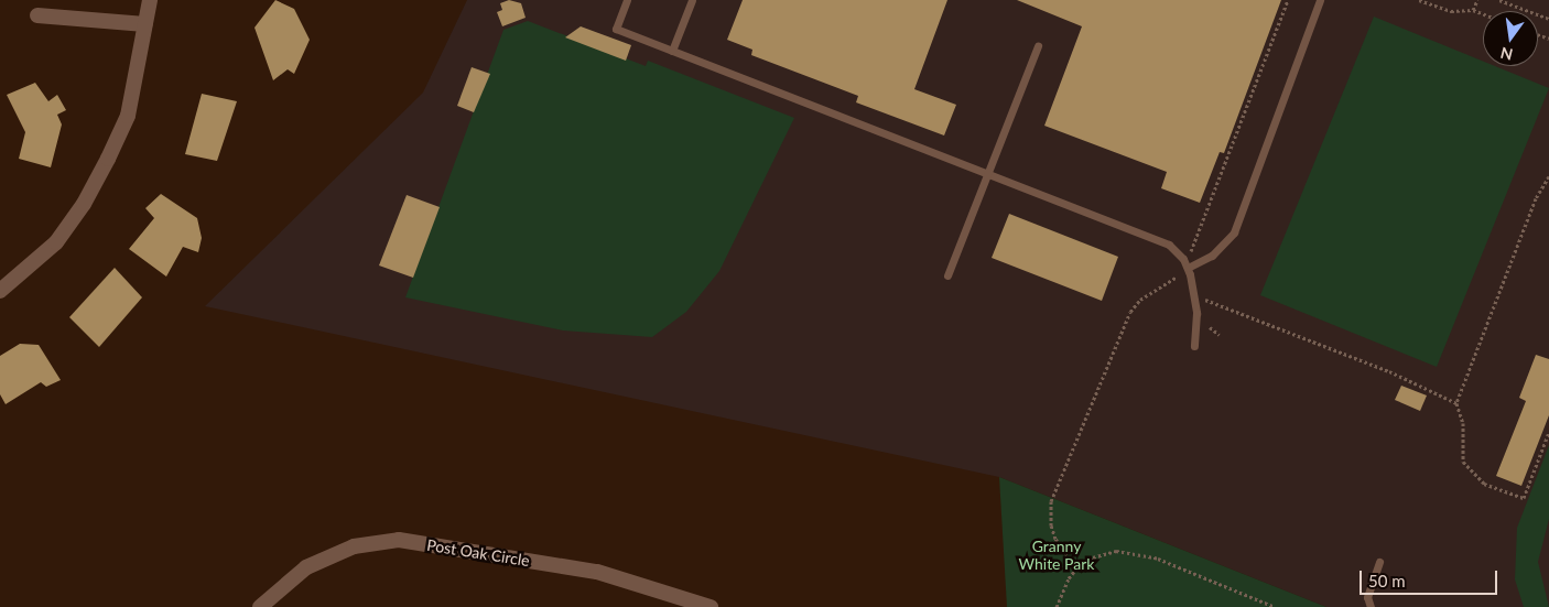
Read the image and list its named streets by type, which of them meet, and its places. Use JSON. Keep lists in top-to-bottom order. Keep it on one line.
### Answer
{"streets":{"street":["Post Oak Circle"]},"parks":["Granny White Park"],"scale_bar":"50 m","north":"bottom"}
